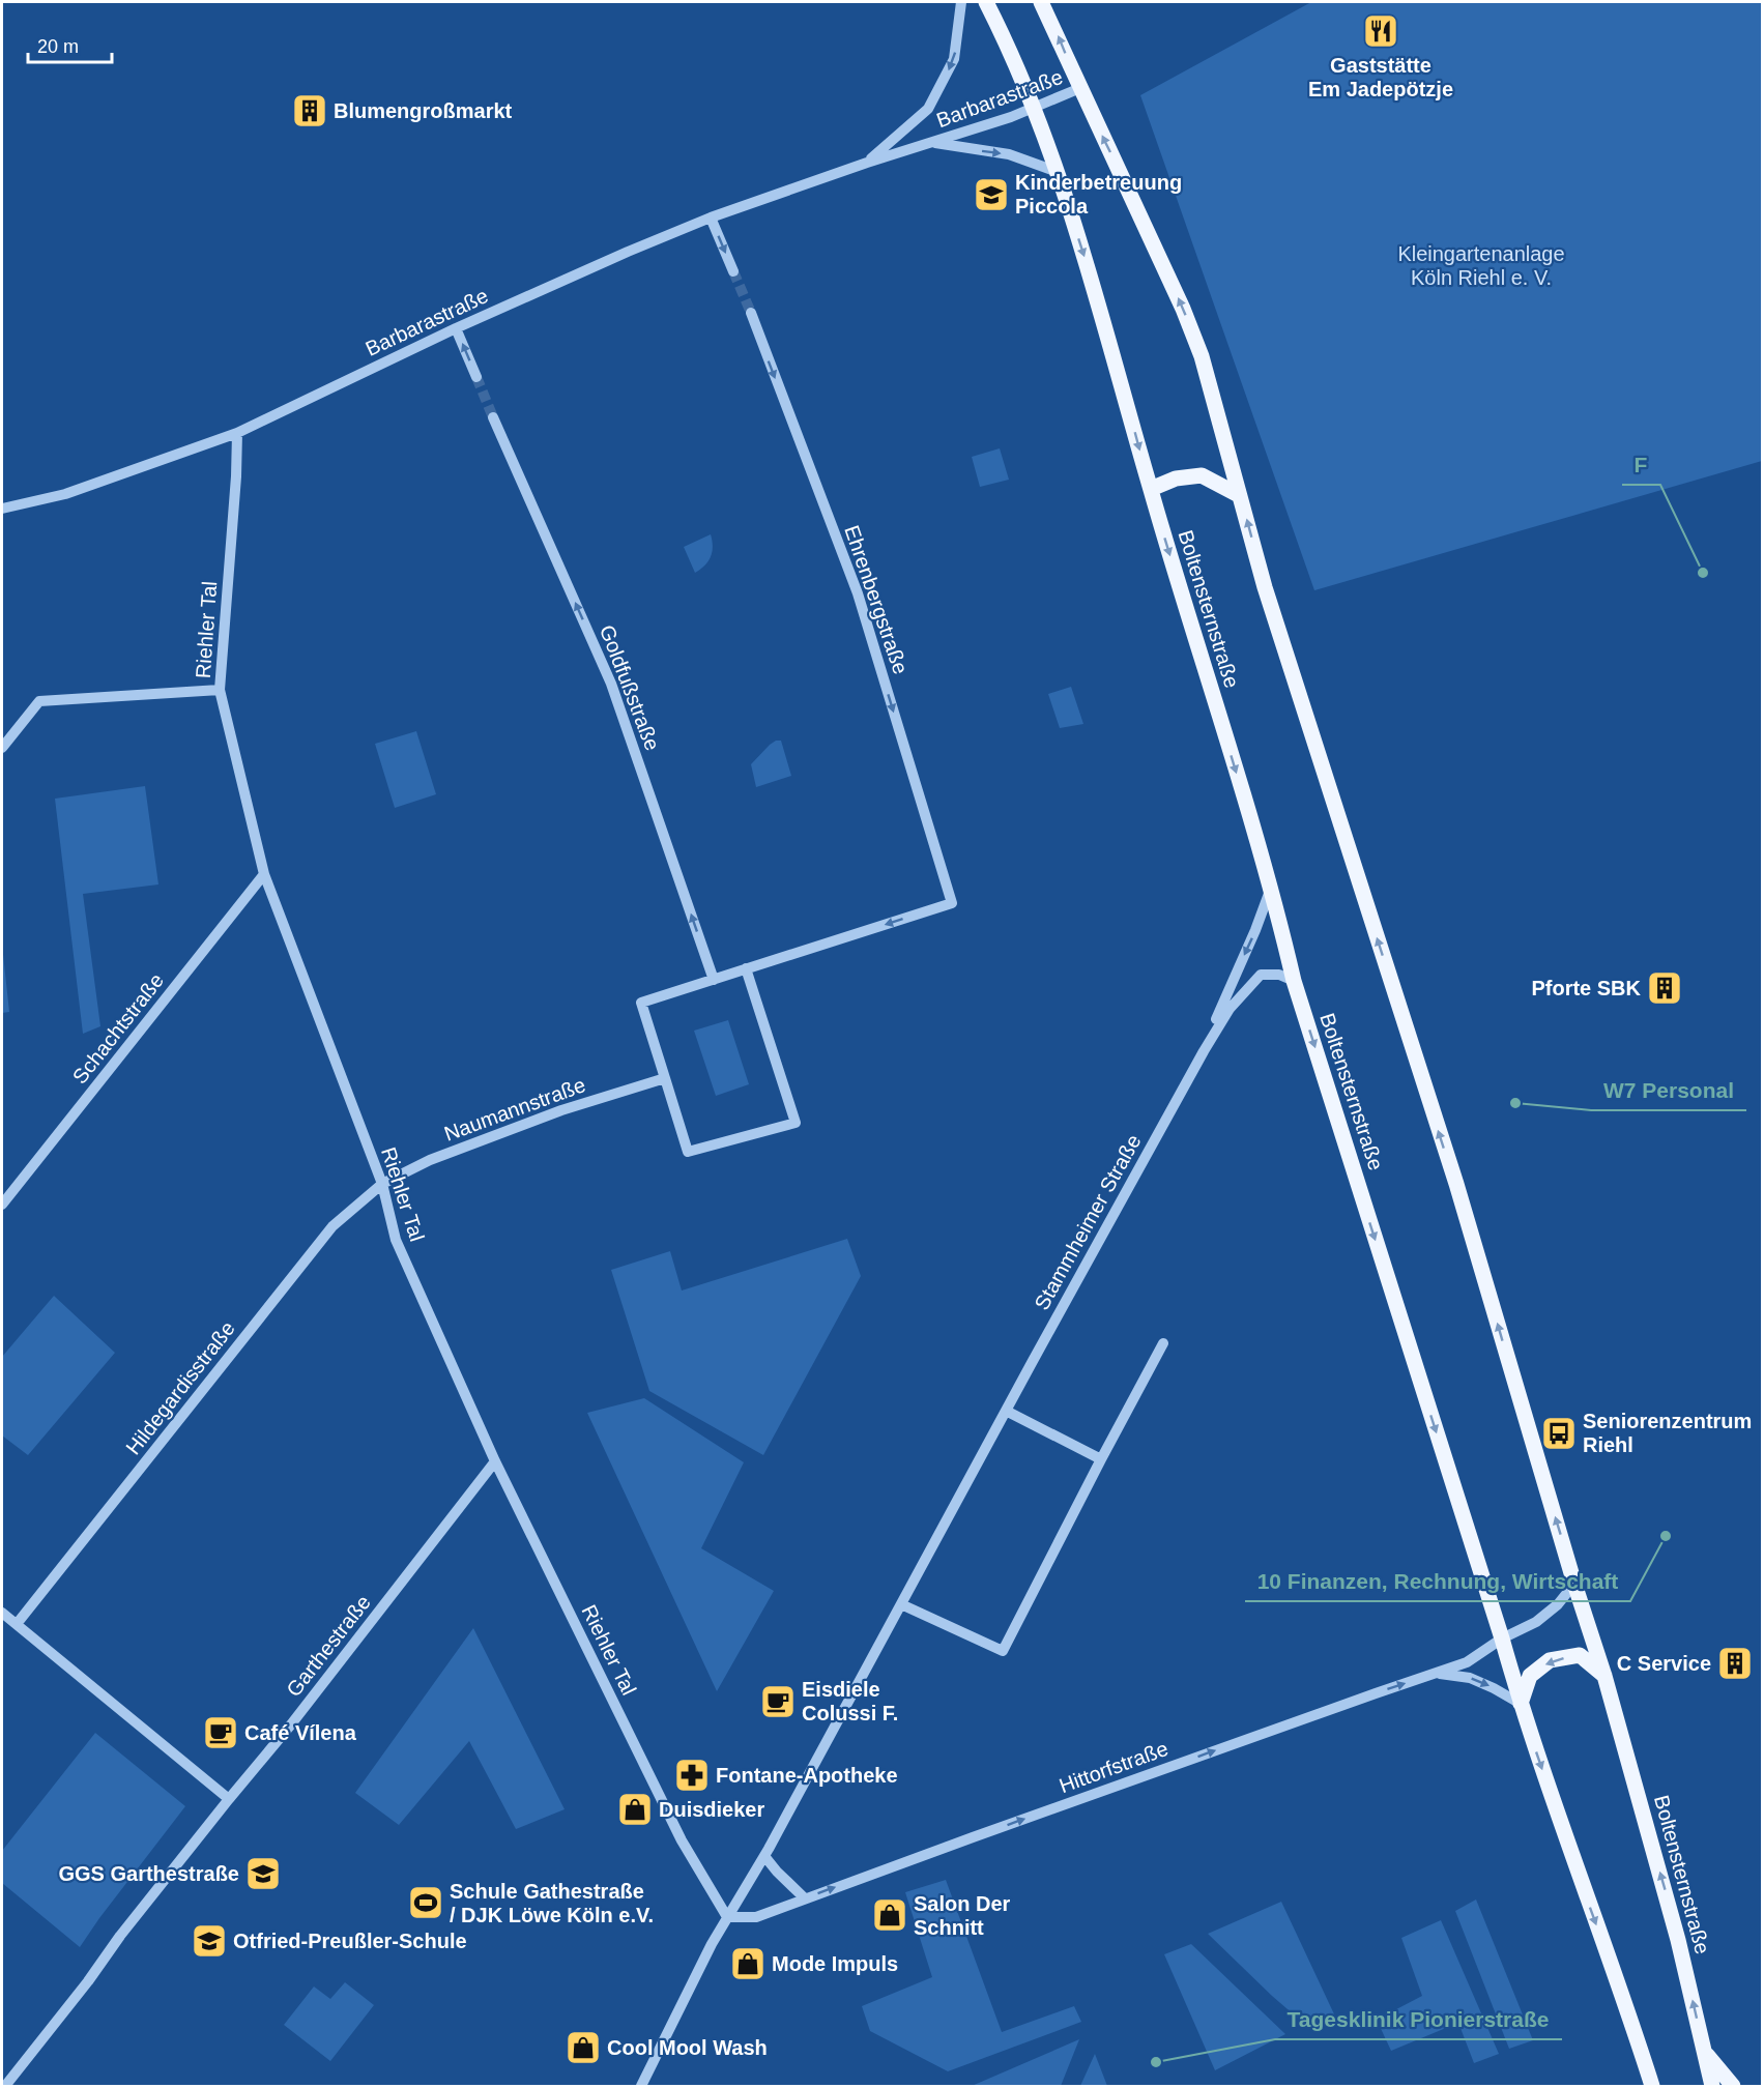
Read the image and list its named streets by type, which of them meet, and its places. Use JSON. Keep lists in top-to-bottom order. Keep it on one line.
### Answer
{"streets":{"main road":["Boltensternstraße"],"street":["Barbarastraße","Ehrenbergstraße","Riehler Tal","Goldfußstraße","Schachtstraße","Naumannstraße","Stammheimer Straße","Hildegardisstraße","Garthestraße","Hittorfstraße"]},"crossings":[["Barbarastraße","Boltensternstraße"],["Barbarastraße","Riehler Tal"],["Boltensternstraße","Stammheimer Straße"],["Boltensternstraße","Hittorfstraße"],["Riehler Tal","Schachtstraße"],["Riehler Tal","Naumannstraße"],["Riehler Tal","Stammheimer Straße"],["Riehler Tal","Hildegardisstraße"],["Riehler Tal","Garthestraße"],["Riehler Tal","Hittorfstraße"],["Naumannstraße","Hildegardisstraße"],["Stammheimer Straße","Hittorfstraße"]],"one_way":["Goldfußstraße","Hittorfstraße"],"parks":["Kleingartenanlage Köln Riehl e. V."],"places":{"restaurant":["Gaststätte Em Jadepötzje"],"building":["Blumengroßmarkt","Pforte SBK","C Service"],"school or university":["Kinderbetreuung Piccola","GGS Garthestraße","Otfried-Preußler-Schule"],"other":["F","W7 Personal","10 Finanzen, Rechnung, Wirtschaft","Tagesklinik Pionierstraße"],"bus stop":["Seniorenzentrum Riehl"],"cafe":["Eisdiele Colussi F.","Café Vílena"],"pharmacy":["Fontane-Apotheke"],"shop":["Duisdieker","Salon Der Schnitt","Mode Impuls","Cool Mool Wash"],"sports":["Schule Gathestraße / DJK Löwe Köln e.V."]},"scale_bar":"20 m"}
